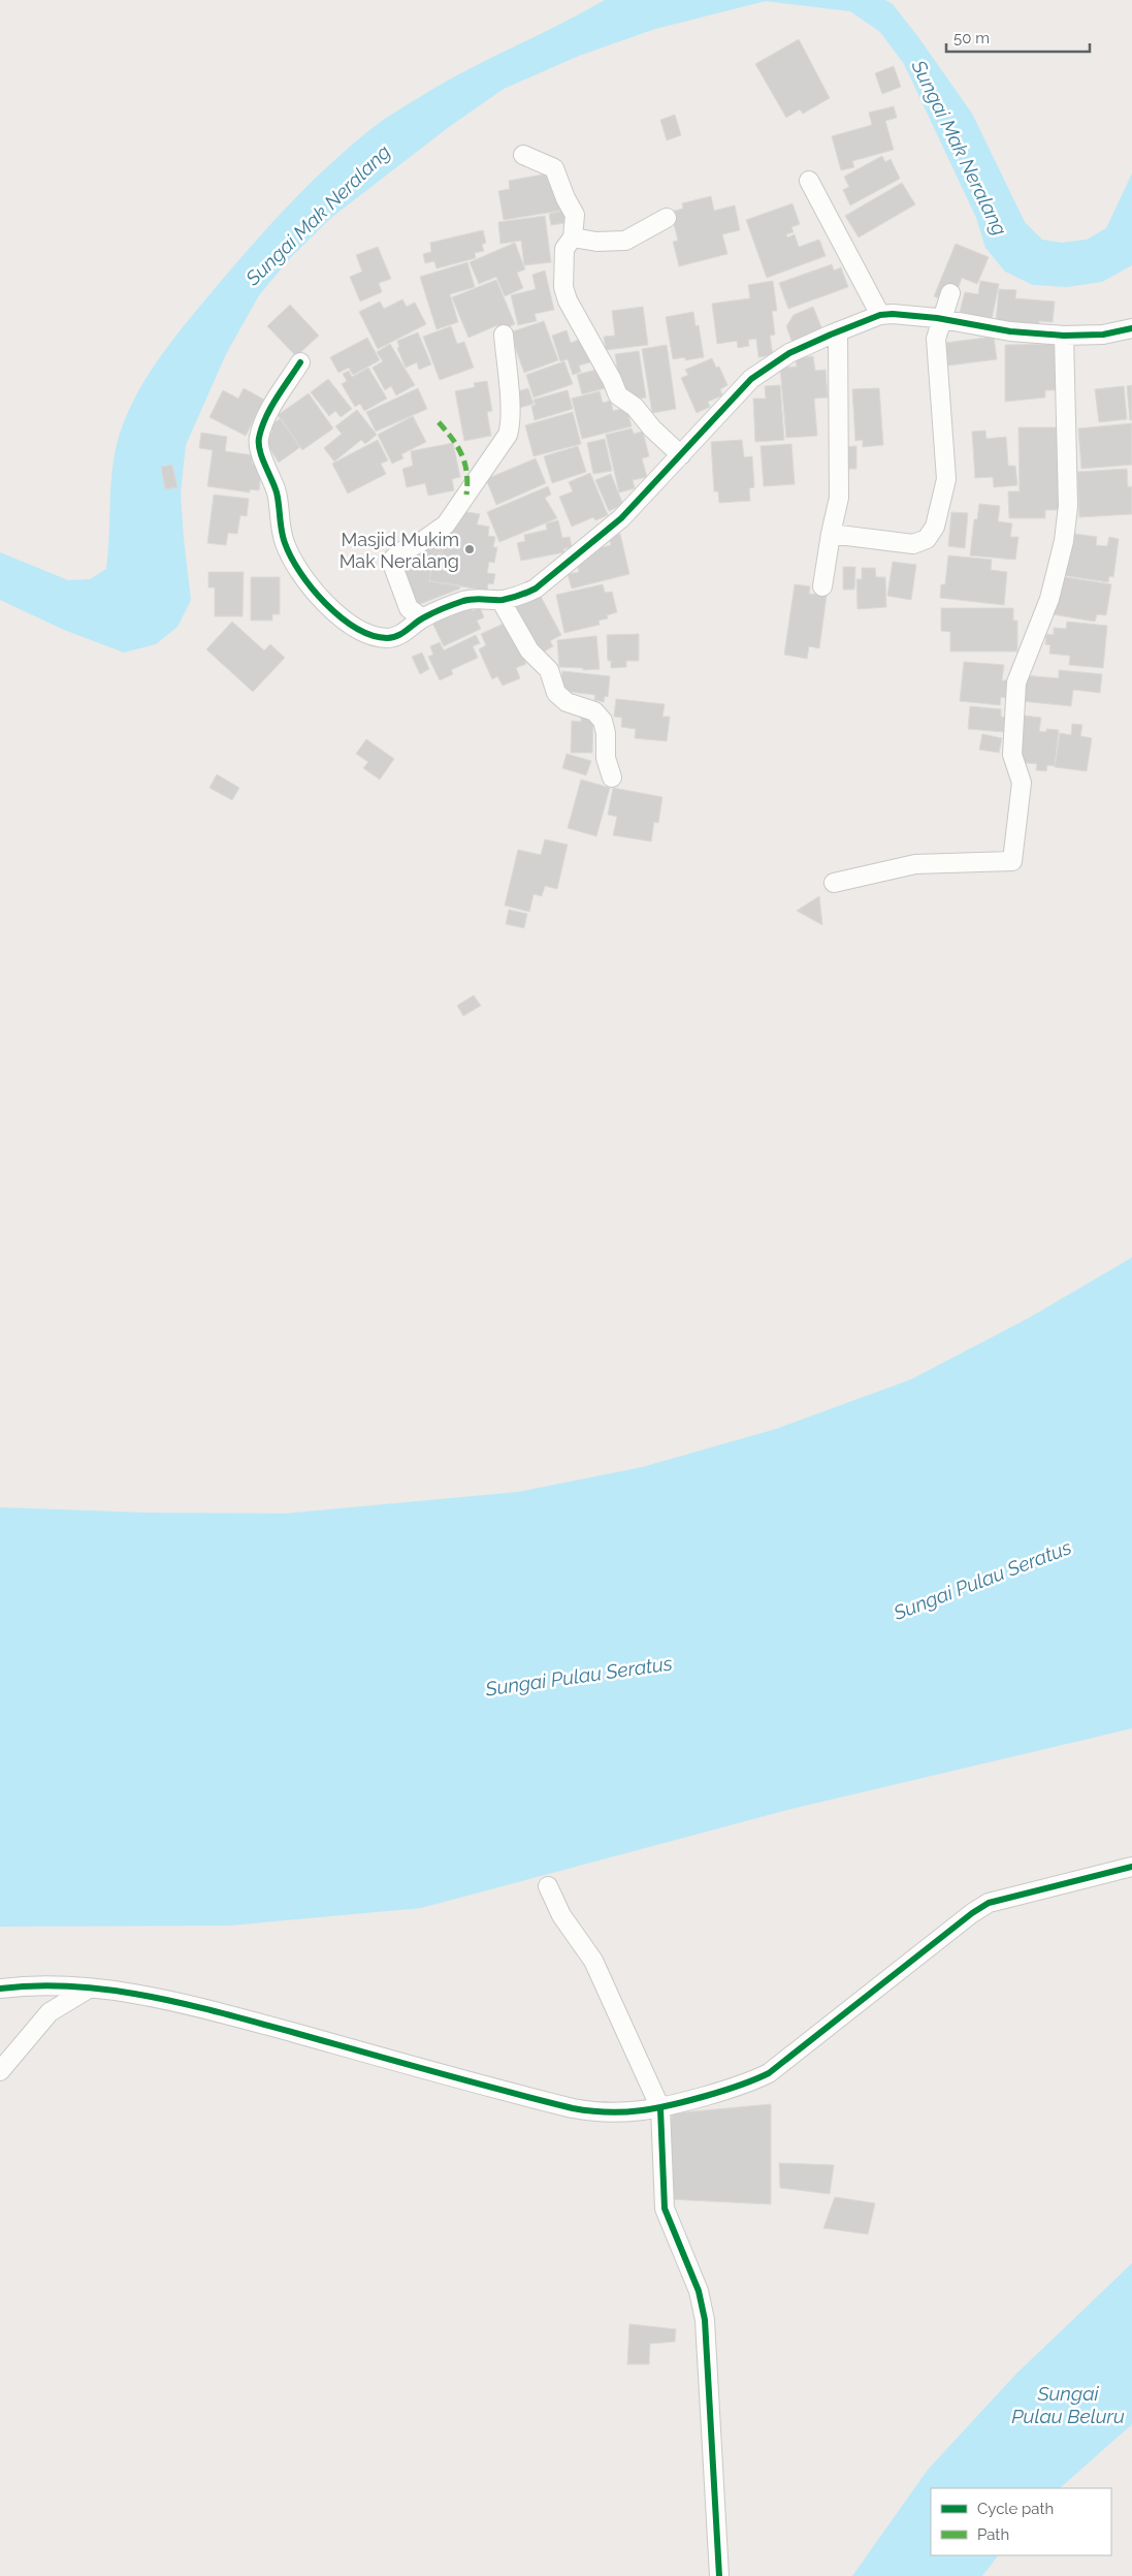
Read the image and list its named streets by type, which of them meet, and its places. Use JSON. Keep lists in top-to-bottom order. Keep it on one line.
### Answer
{"water":["Sungai Mak Neralang","Sungai Pulau Seratus","Sungai Pulau Beluru"],"places":["Masjid Mukim Mak Neralang"],"legend":["Cycle path","Path"],"scale_bar":"50 m"}
